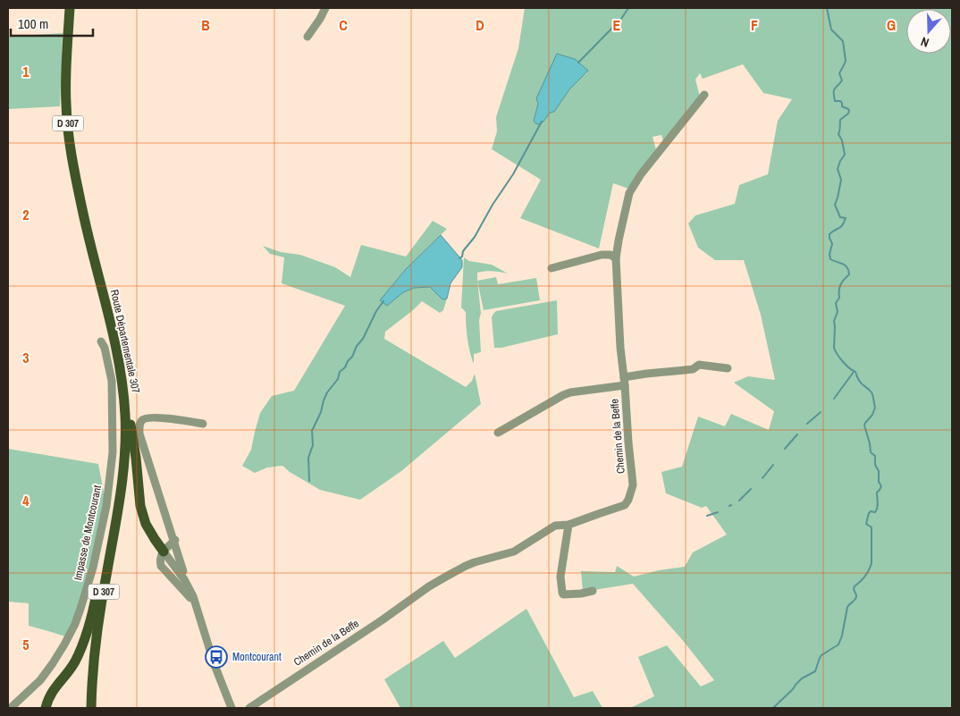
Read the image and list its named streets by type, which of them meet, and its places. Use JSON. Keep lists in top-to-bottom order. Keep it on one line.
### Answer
{"streets":{"main road":["D 307","Route Départementale 307"],"street":["Chemin de la Beffe","Impasse de Montcourant"]},"places":{"bus stop":["Montcourant"]},"scale_bar":"100 m","north":"bottom","grid":{"columns":["B","C","D","E","F","G"],"rows":["1","2","3","4","5"]}}
